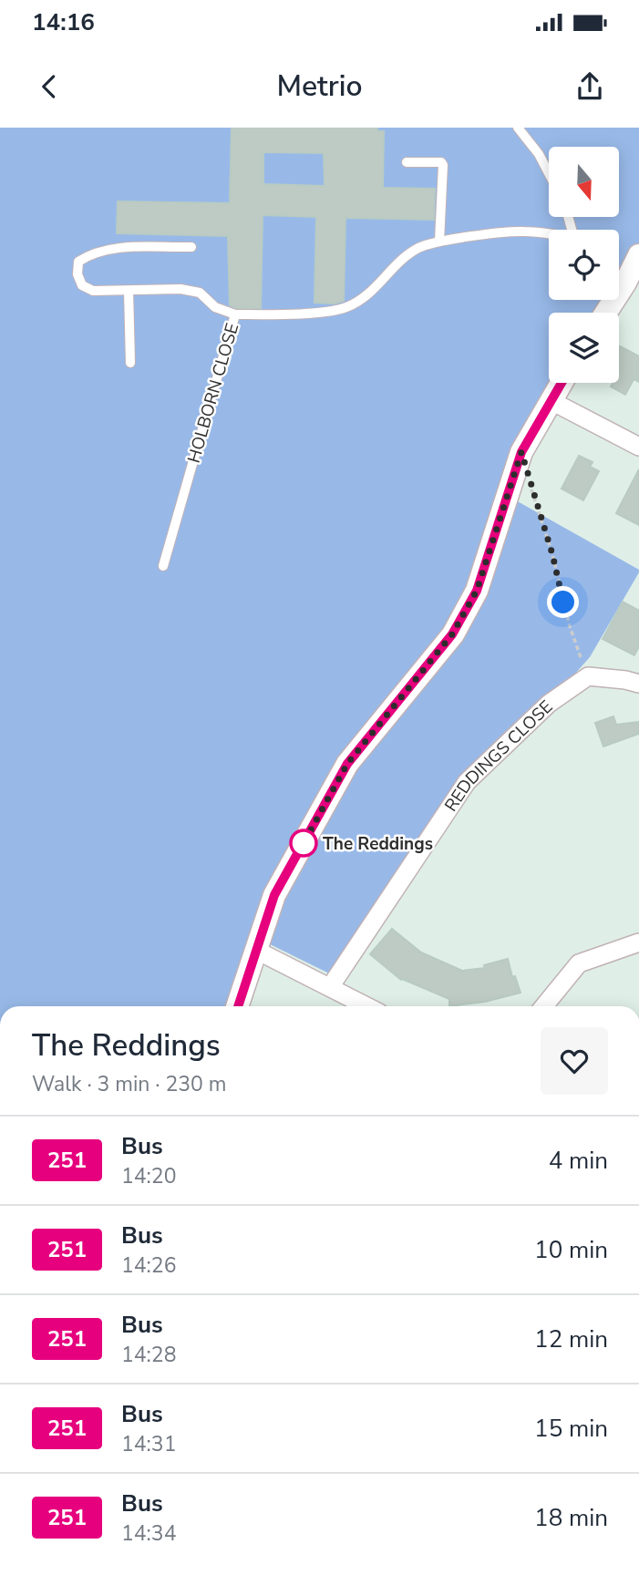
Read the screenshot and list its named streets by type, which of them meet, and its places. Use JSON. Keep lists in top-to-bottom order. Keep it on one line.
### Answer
{"streets":{"street":["REDDINGS CLOSE"],"lane":["HOLBORN CLOSE"]},"places":["The Reddings"],"lines":["bus line 251"],"north":"bottom","page":{"status":"14:16","header":"Metrio","heading":["The Reddings","Walk · 3 min · 230 m"],"list":[{"mark":"251","name":"Bus","note":"14:20","value":"4 min"},{"mark":"251","name":"Bus","note":"14:26","value":"10 min"},{"mark":"251","name":"Bus","note":"14:28","value":"12 min"},{"mark":"251","name":"Bus","note":"14:31","value":"15 min"},{"mark":"251","name":"Bus","note":"14:34","value":"18 min"}]}}
